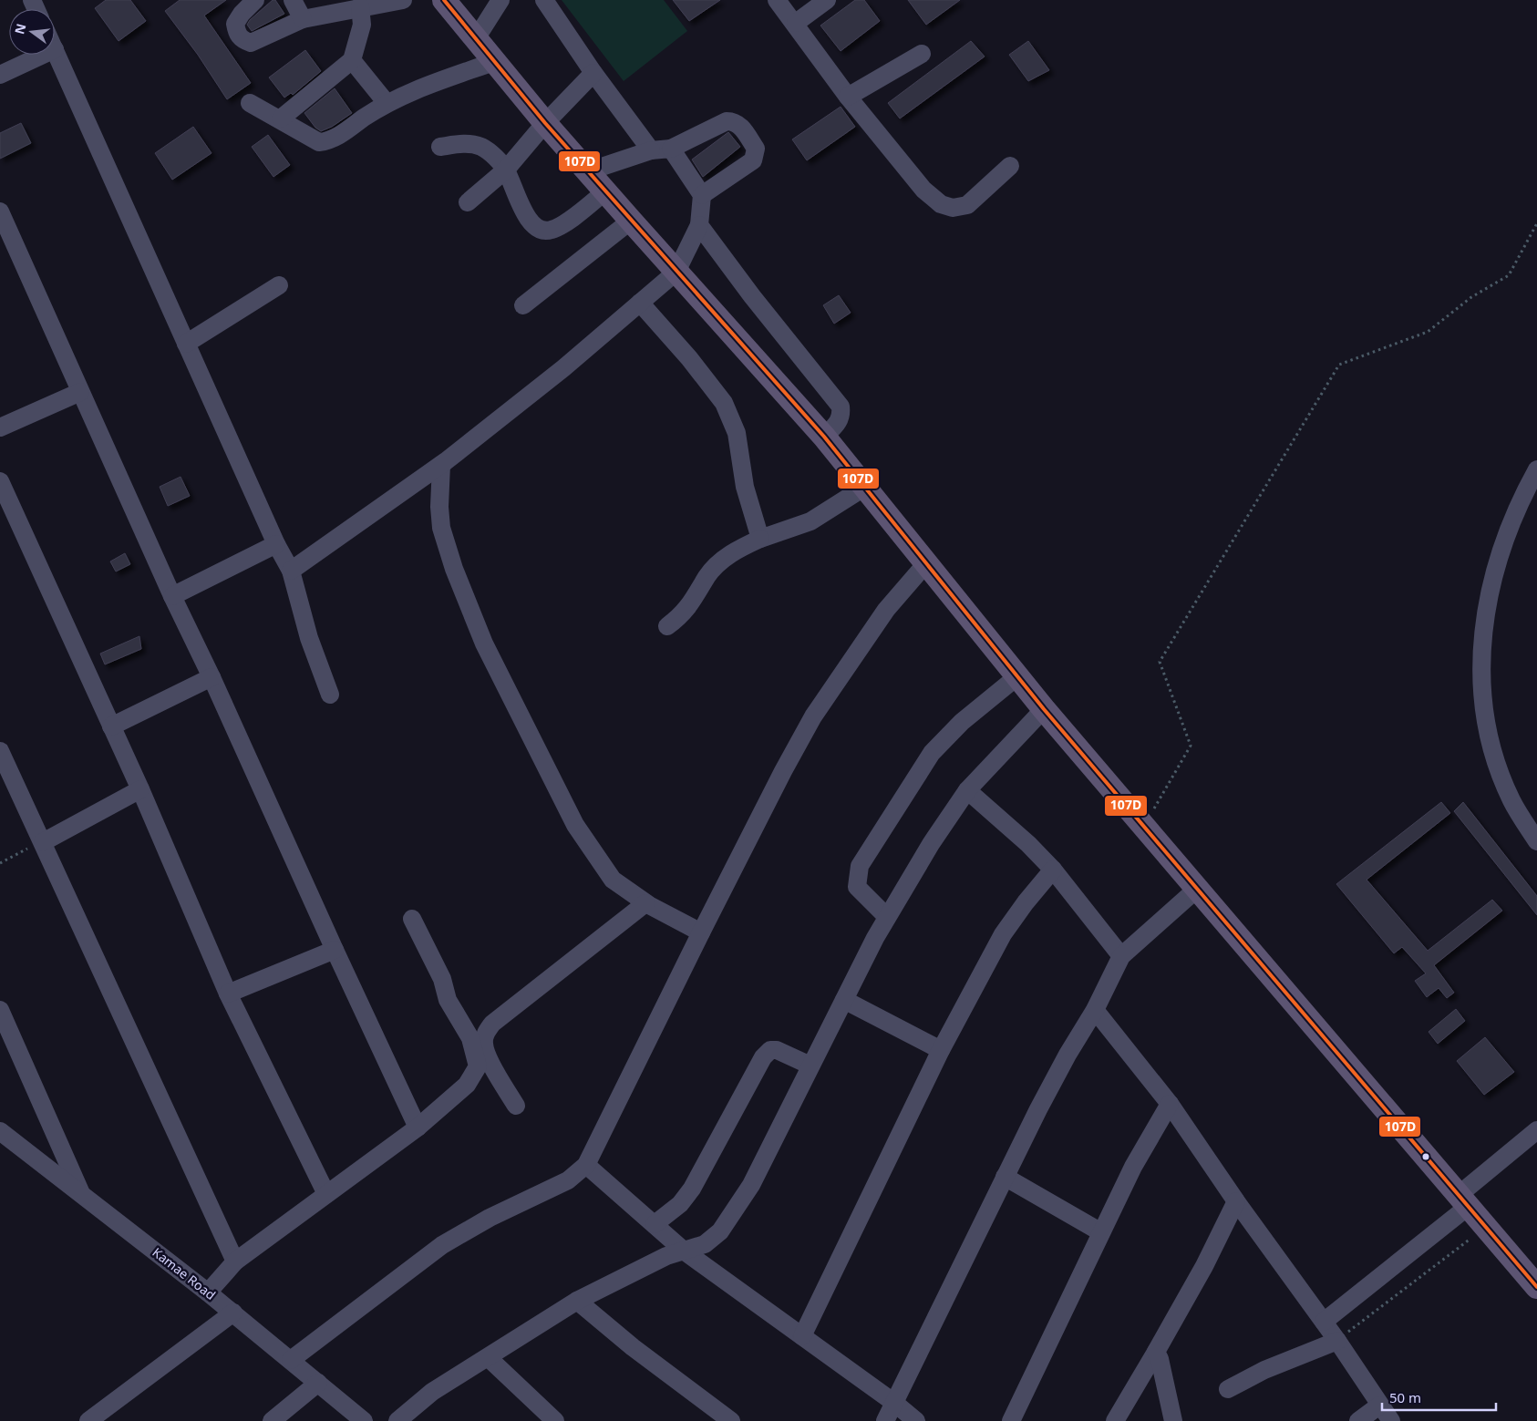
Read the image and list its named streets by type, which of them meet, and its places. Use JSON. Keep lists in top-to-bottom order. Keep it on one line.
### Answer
{"streets":{"street":["Kamae Road"]},"lines":["transit line 107D"],"scale_bar":"50 m","north":"left"}
